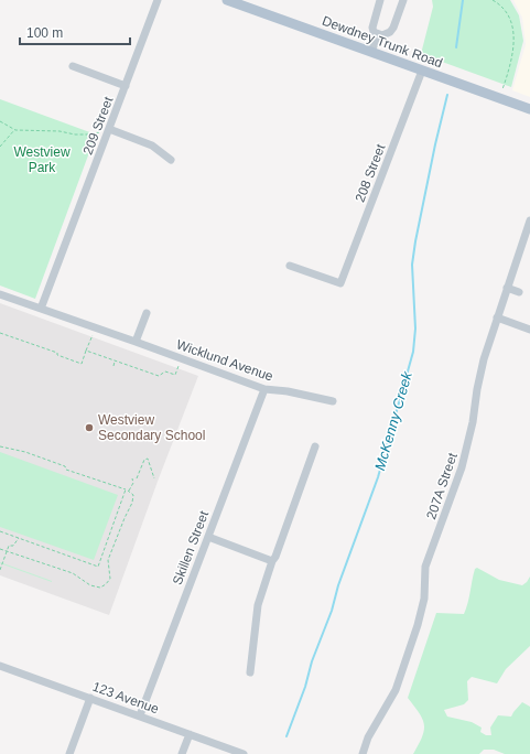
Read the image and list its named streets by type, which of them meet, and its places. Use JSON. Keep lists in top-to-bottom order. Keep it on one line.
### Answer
{"streets":{"main road":["Dewdney Trunk Road"],"street":["209 Street","208 Street","Wicklund Avenue","207A Street","Skillen Street","123 Avenue"]},"crossings":[["Dewdney Trunk Road","208 Street"],["209 Street","Wicklund Avenue"],["Wicklund Avenue","Skillen Street"],["Skillen Street","123 Avenue"]],"water":["McKenny Creek"],"parks":["Westview Park"],"places":["Westview Secondary School"],"scale_bar":"100 m"}
